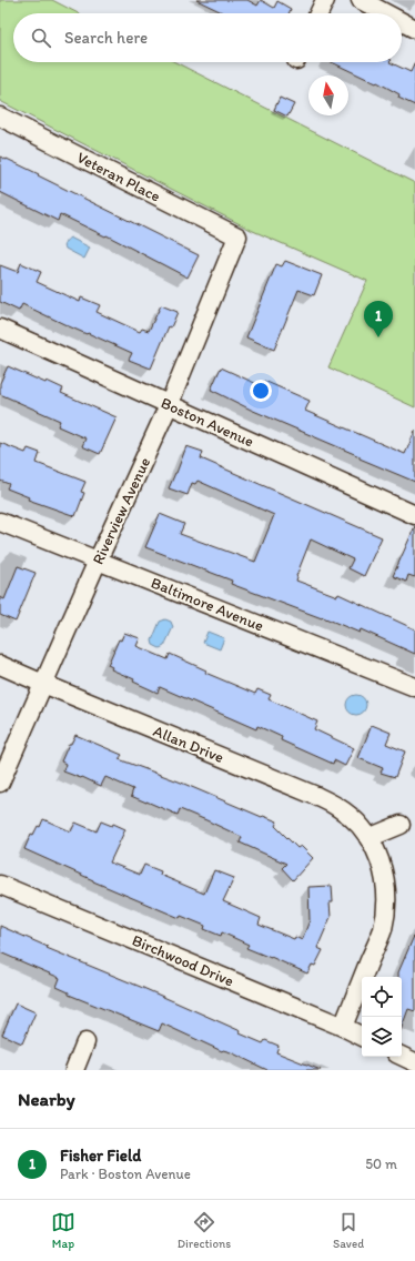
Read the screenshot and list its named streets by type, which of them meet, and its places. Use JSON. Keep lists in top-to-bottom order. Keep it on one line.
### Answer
{"streets":{"street":["Veteran Place","Boston Avenue","Riverview Avenue","Baltimore Avenue","Allan Drive","Birchwood Drive"]},"crossings":[["Veteran Place","Riverview Avenue"],["Boston Avenue","Riverview Avenue"],["Riverview Avenue","Baltimore Avenue"],["Riverview Avenue","Allan Drive"],["Allan Drive","Birchwood Drive"]],"north":"top","page":{"search":"Search here","pins":"1","heading":"Nearby","list":[{"mark":"1","name":"Fisher Field","note":"Park · Boston Avenue","value":"50 m"}],"nav":["Map","Directions","Saved"]}}
